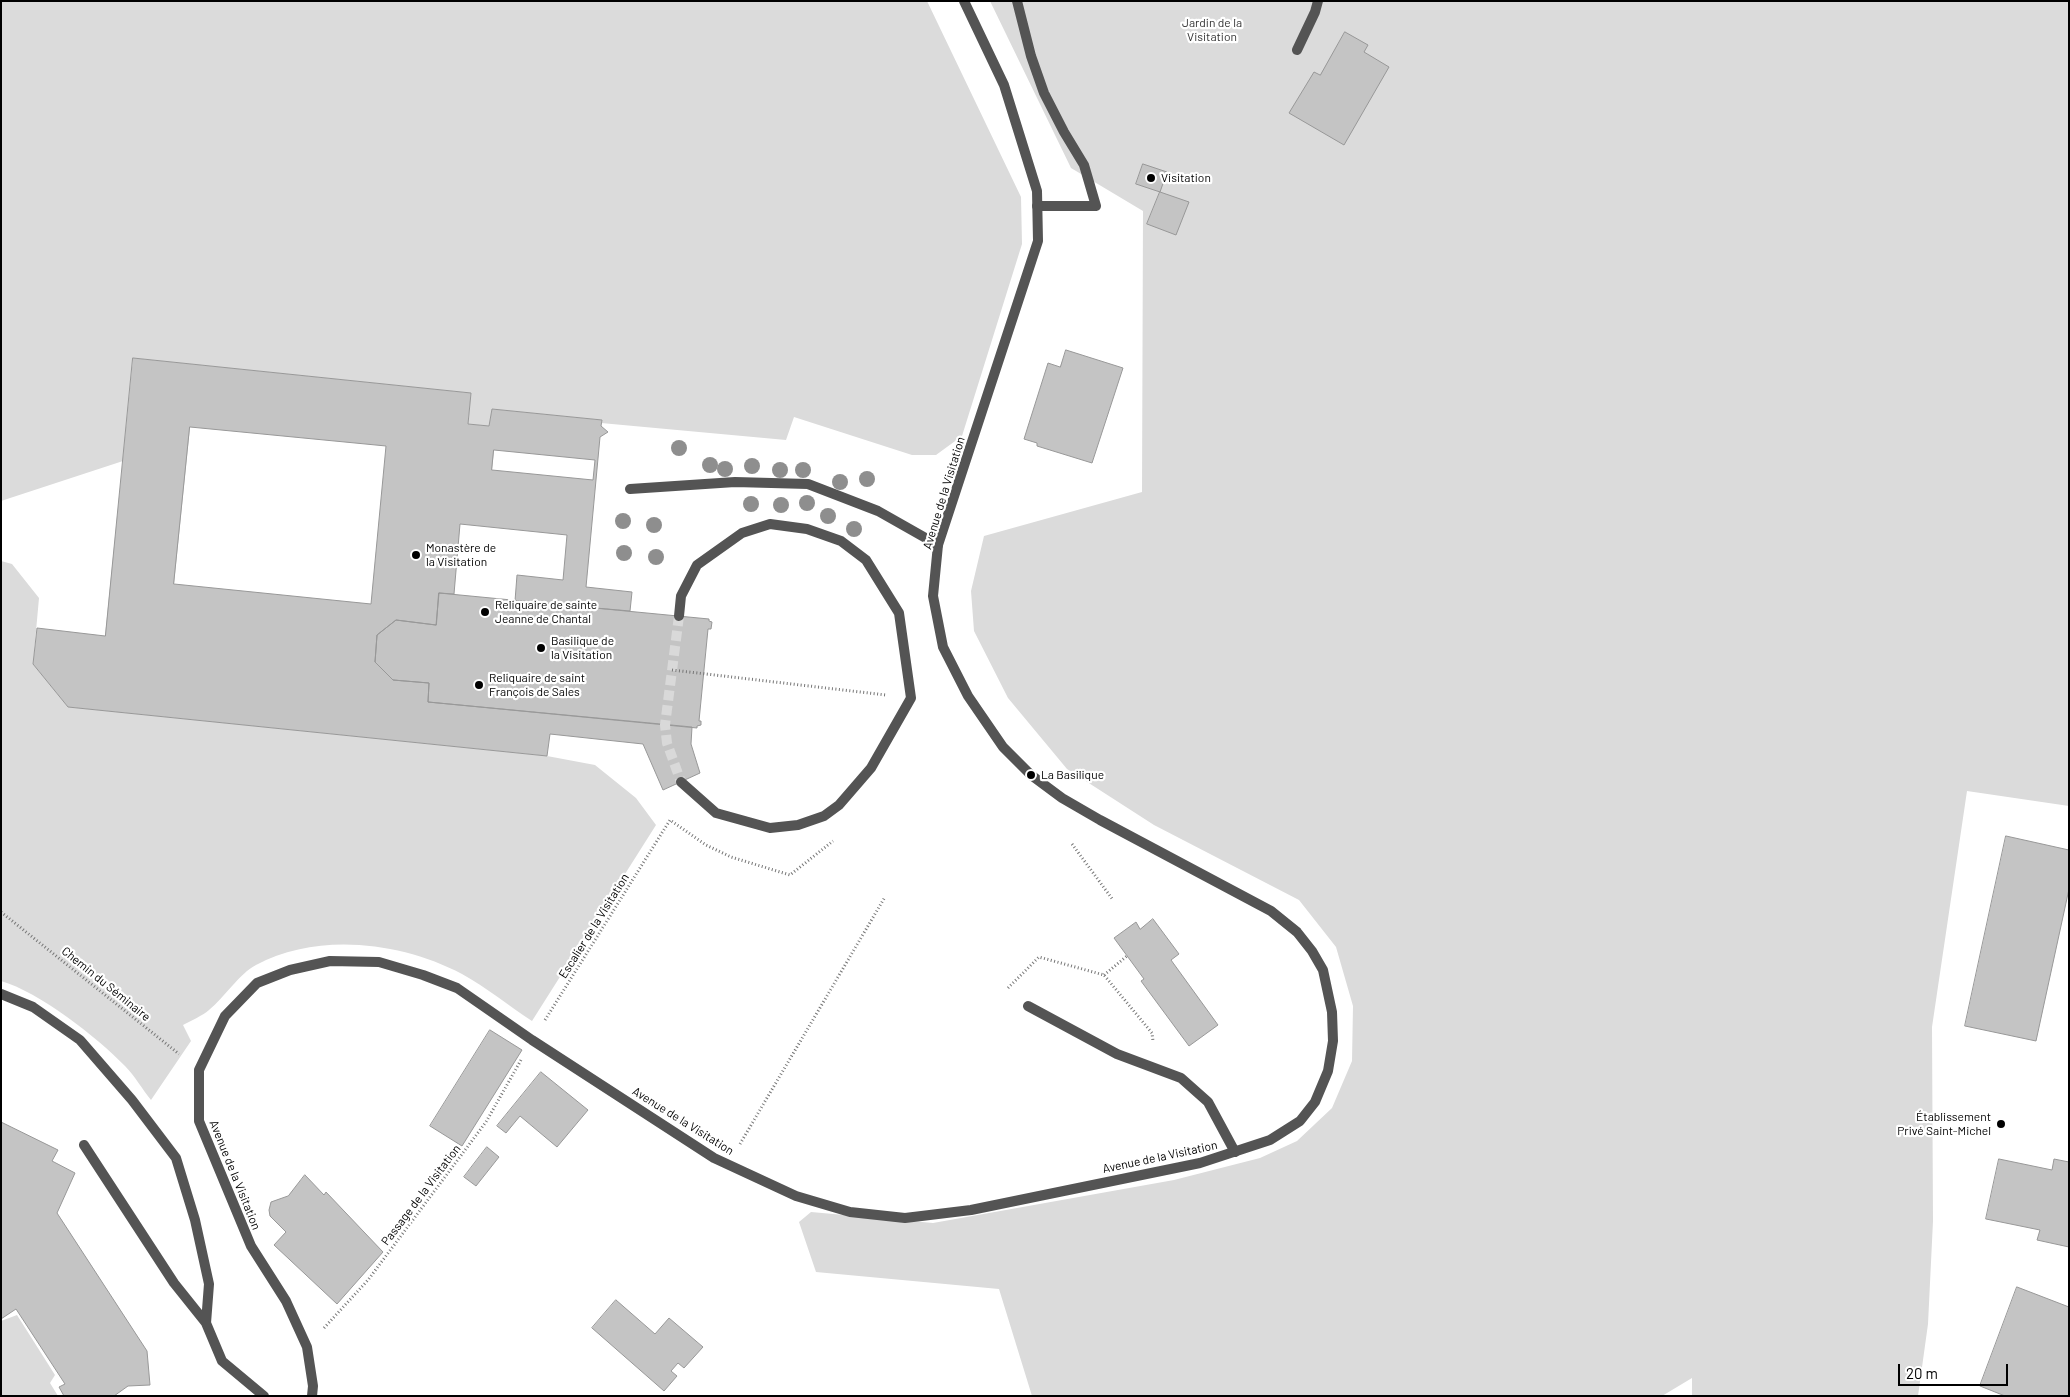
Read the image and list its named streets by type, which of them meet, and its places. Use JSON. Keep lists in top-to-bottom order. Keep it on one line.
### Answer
{"streets":{"street":["Avenue de la Visitation"],"path":["Escalier de la Visitation","Chemin du Séminaire","Passage de la Visitation"]},"crossings":[["Avenue de la Visitation","Escalier de la Visitation"],["Avenue de la Visitation","Chemin du Séminaire"],["Avenue de la Visitation","Passage de la Visitation"],["Escalier de la Visitation","Passage de la Visitation"]],"parks":["Jardin de la Visitation"],"places":["Visitation","Monastère de la Visitation","Reliquaire de sainte Jeanne de Chantal","Basilique de la Visitation","Reliquaire de saint François de Sales","La Basilique","Établissement Privé Saint-Michel"],"scale_bar":"20 m"}
